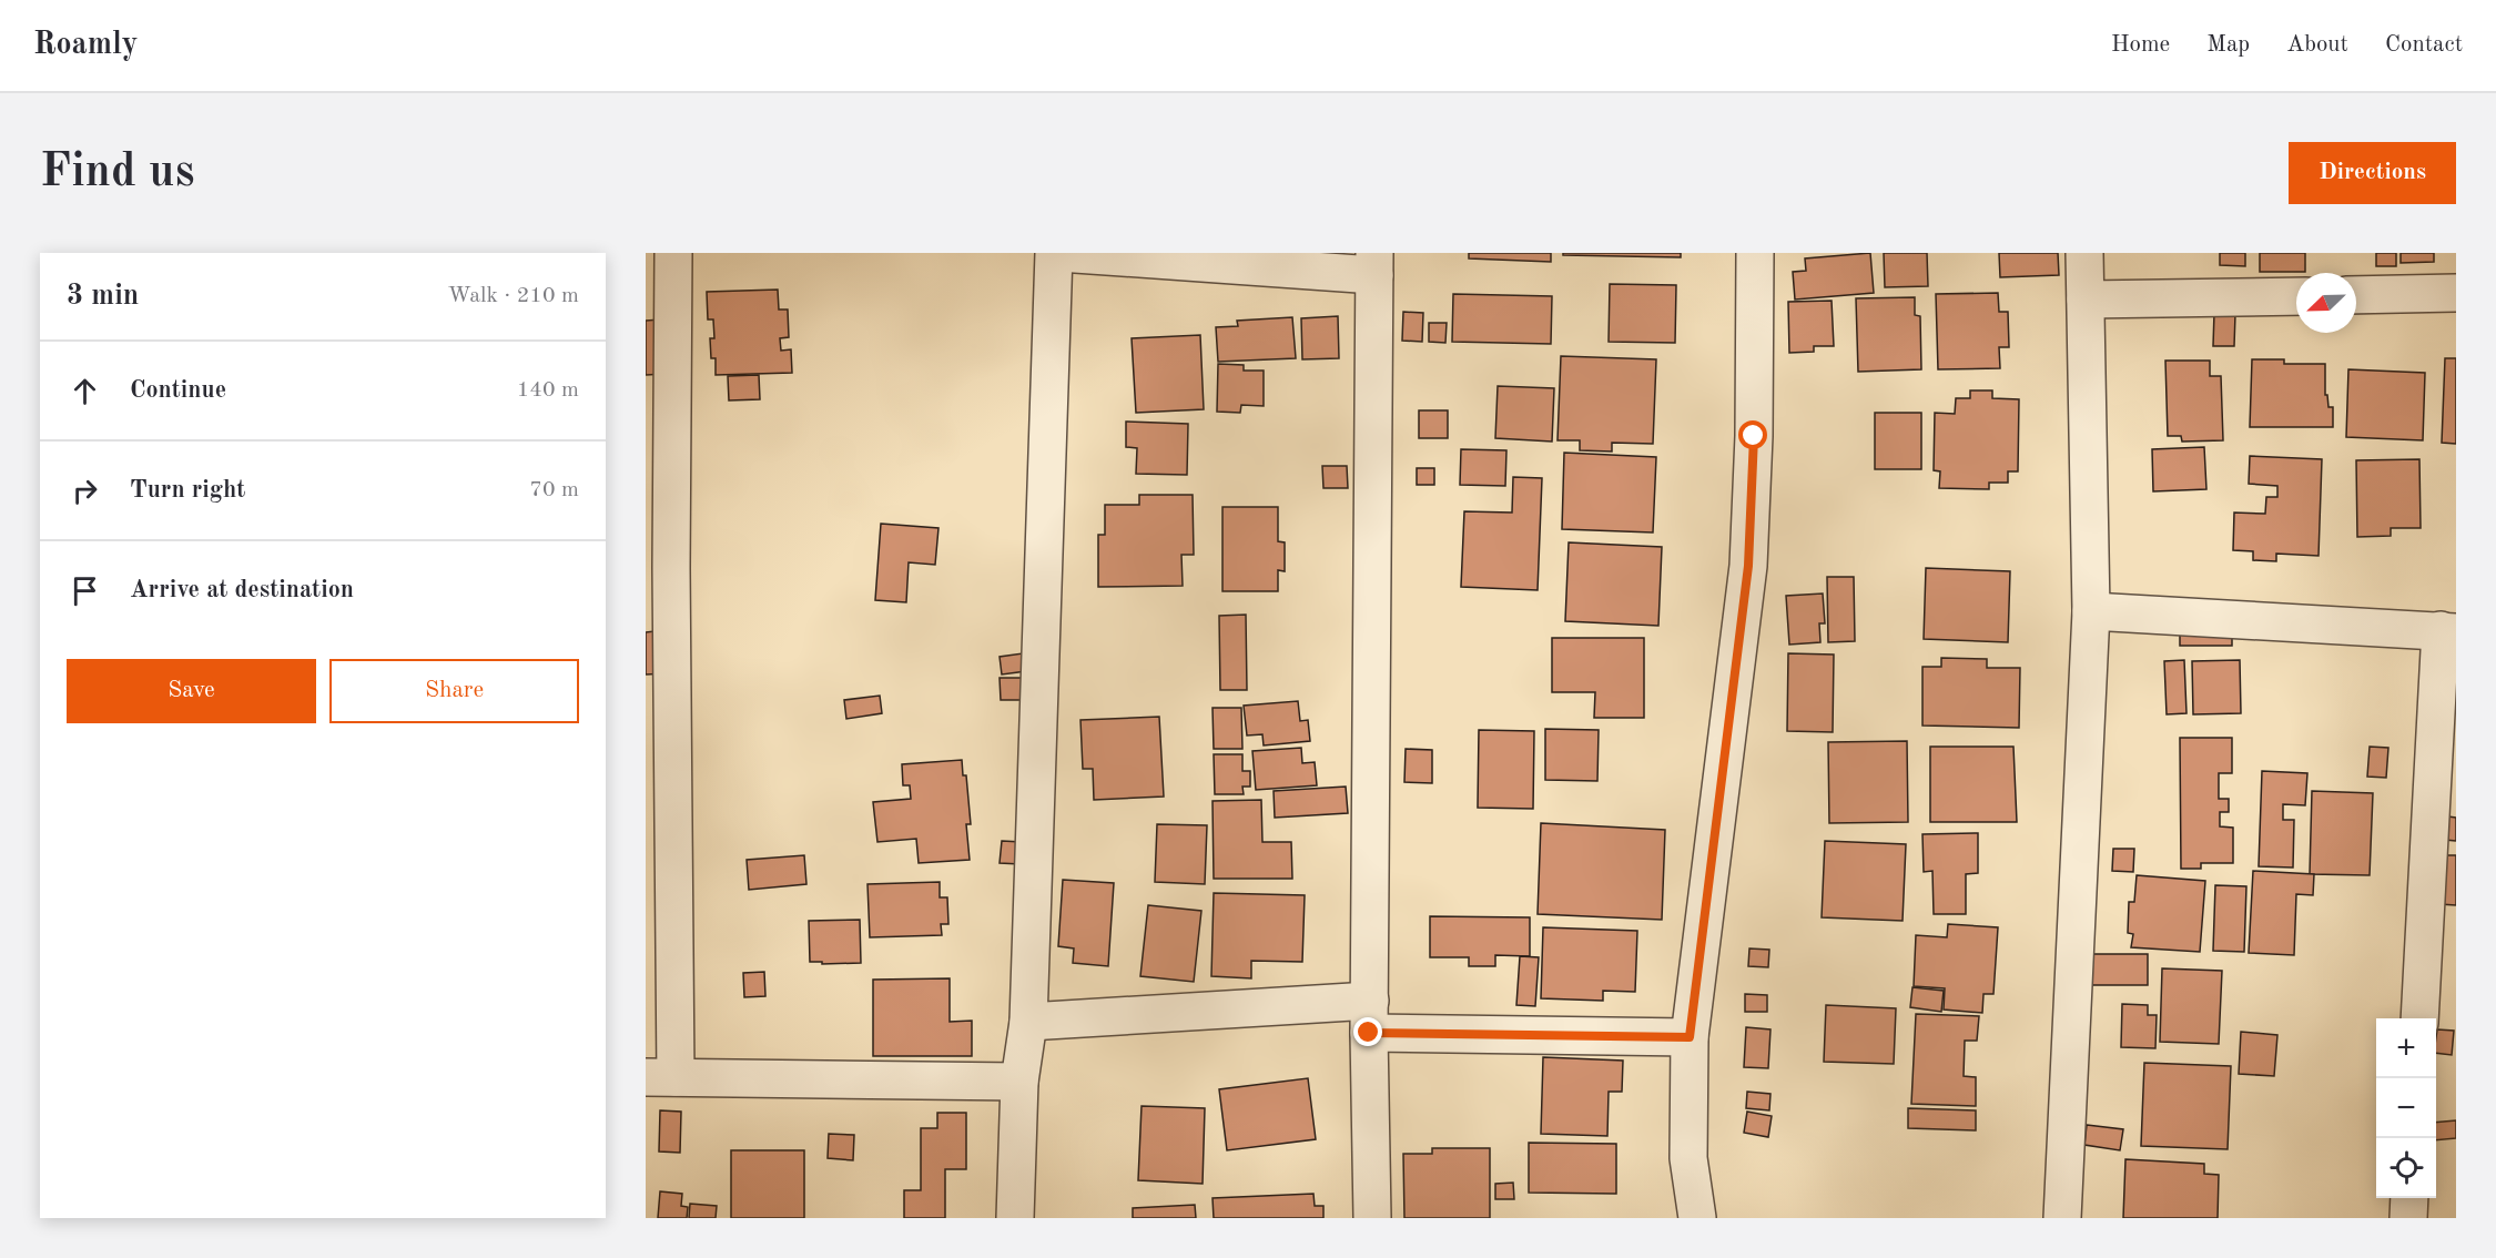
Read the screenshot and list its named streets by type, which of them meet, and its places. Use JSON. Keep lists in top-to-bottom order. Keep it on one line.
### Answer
{"north":"bottom left","page":{"header":"Roamly","nav":["Home","Map","About","Contact"],"buttons":["Directions",["Save","Share"]],"title":"Find us","heading":["3 min","Walk · 210 m"],"list":[["Continue","140 m"],["Turn right","70 m"],"Arrive at destination"],"map_buttons":["+","−"]}}
